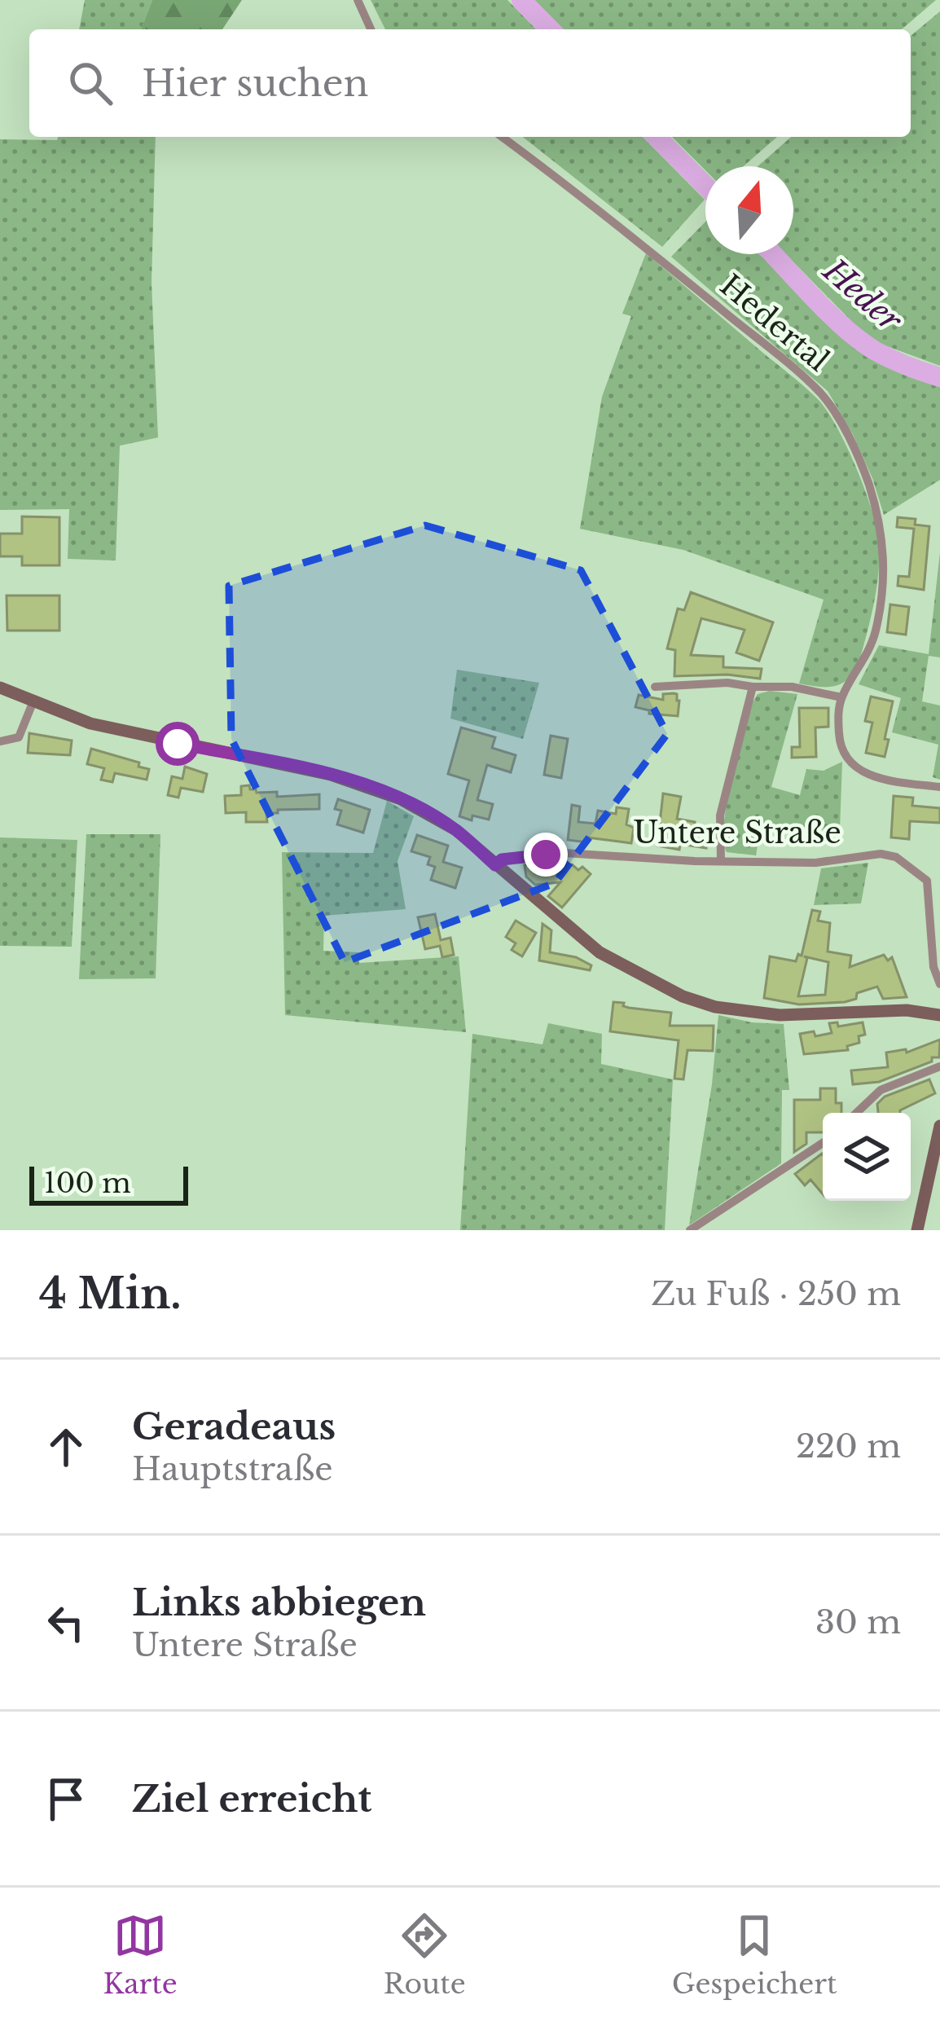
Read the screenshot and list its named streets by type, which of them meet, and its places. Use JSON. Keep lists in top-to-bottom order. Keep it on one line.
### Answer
{"streets":{"street":["Hedertal","Untere Straße"]},"water":["Heder"],"scale_bar":"100 m","north":"top","page":{"search":"Hier suchen","scale":"100 m","heading":["4 Min.","Zu Fuß · 250 m"],"list":[["Geradeaus","Hauptstraße","220 m"],["Links abbiegen","Untere Straße","30 m"],"Ziel erreicht"],"nav":["Karte","Route","Gespeichert"]}}
